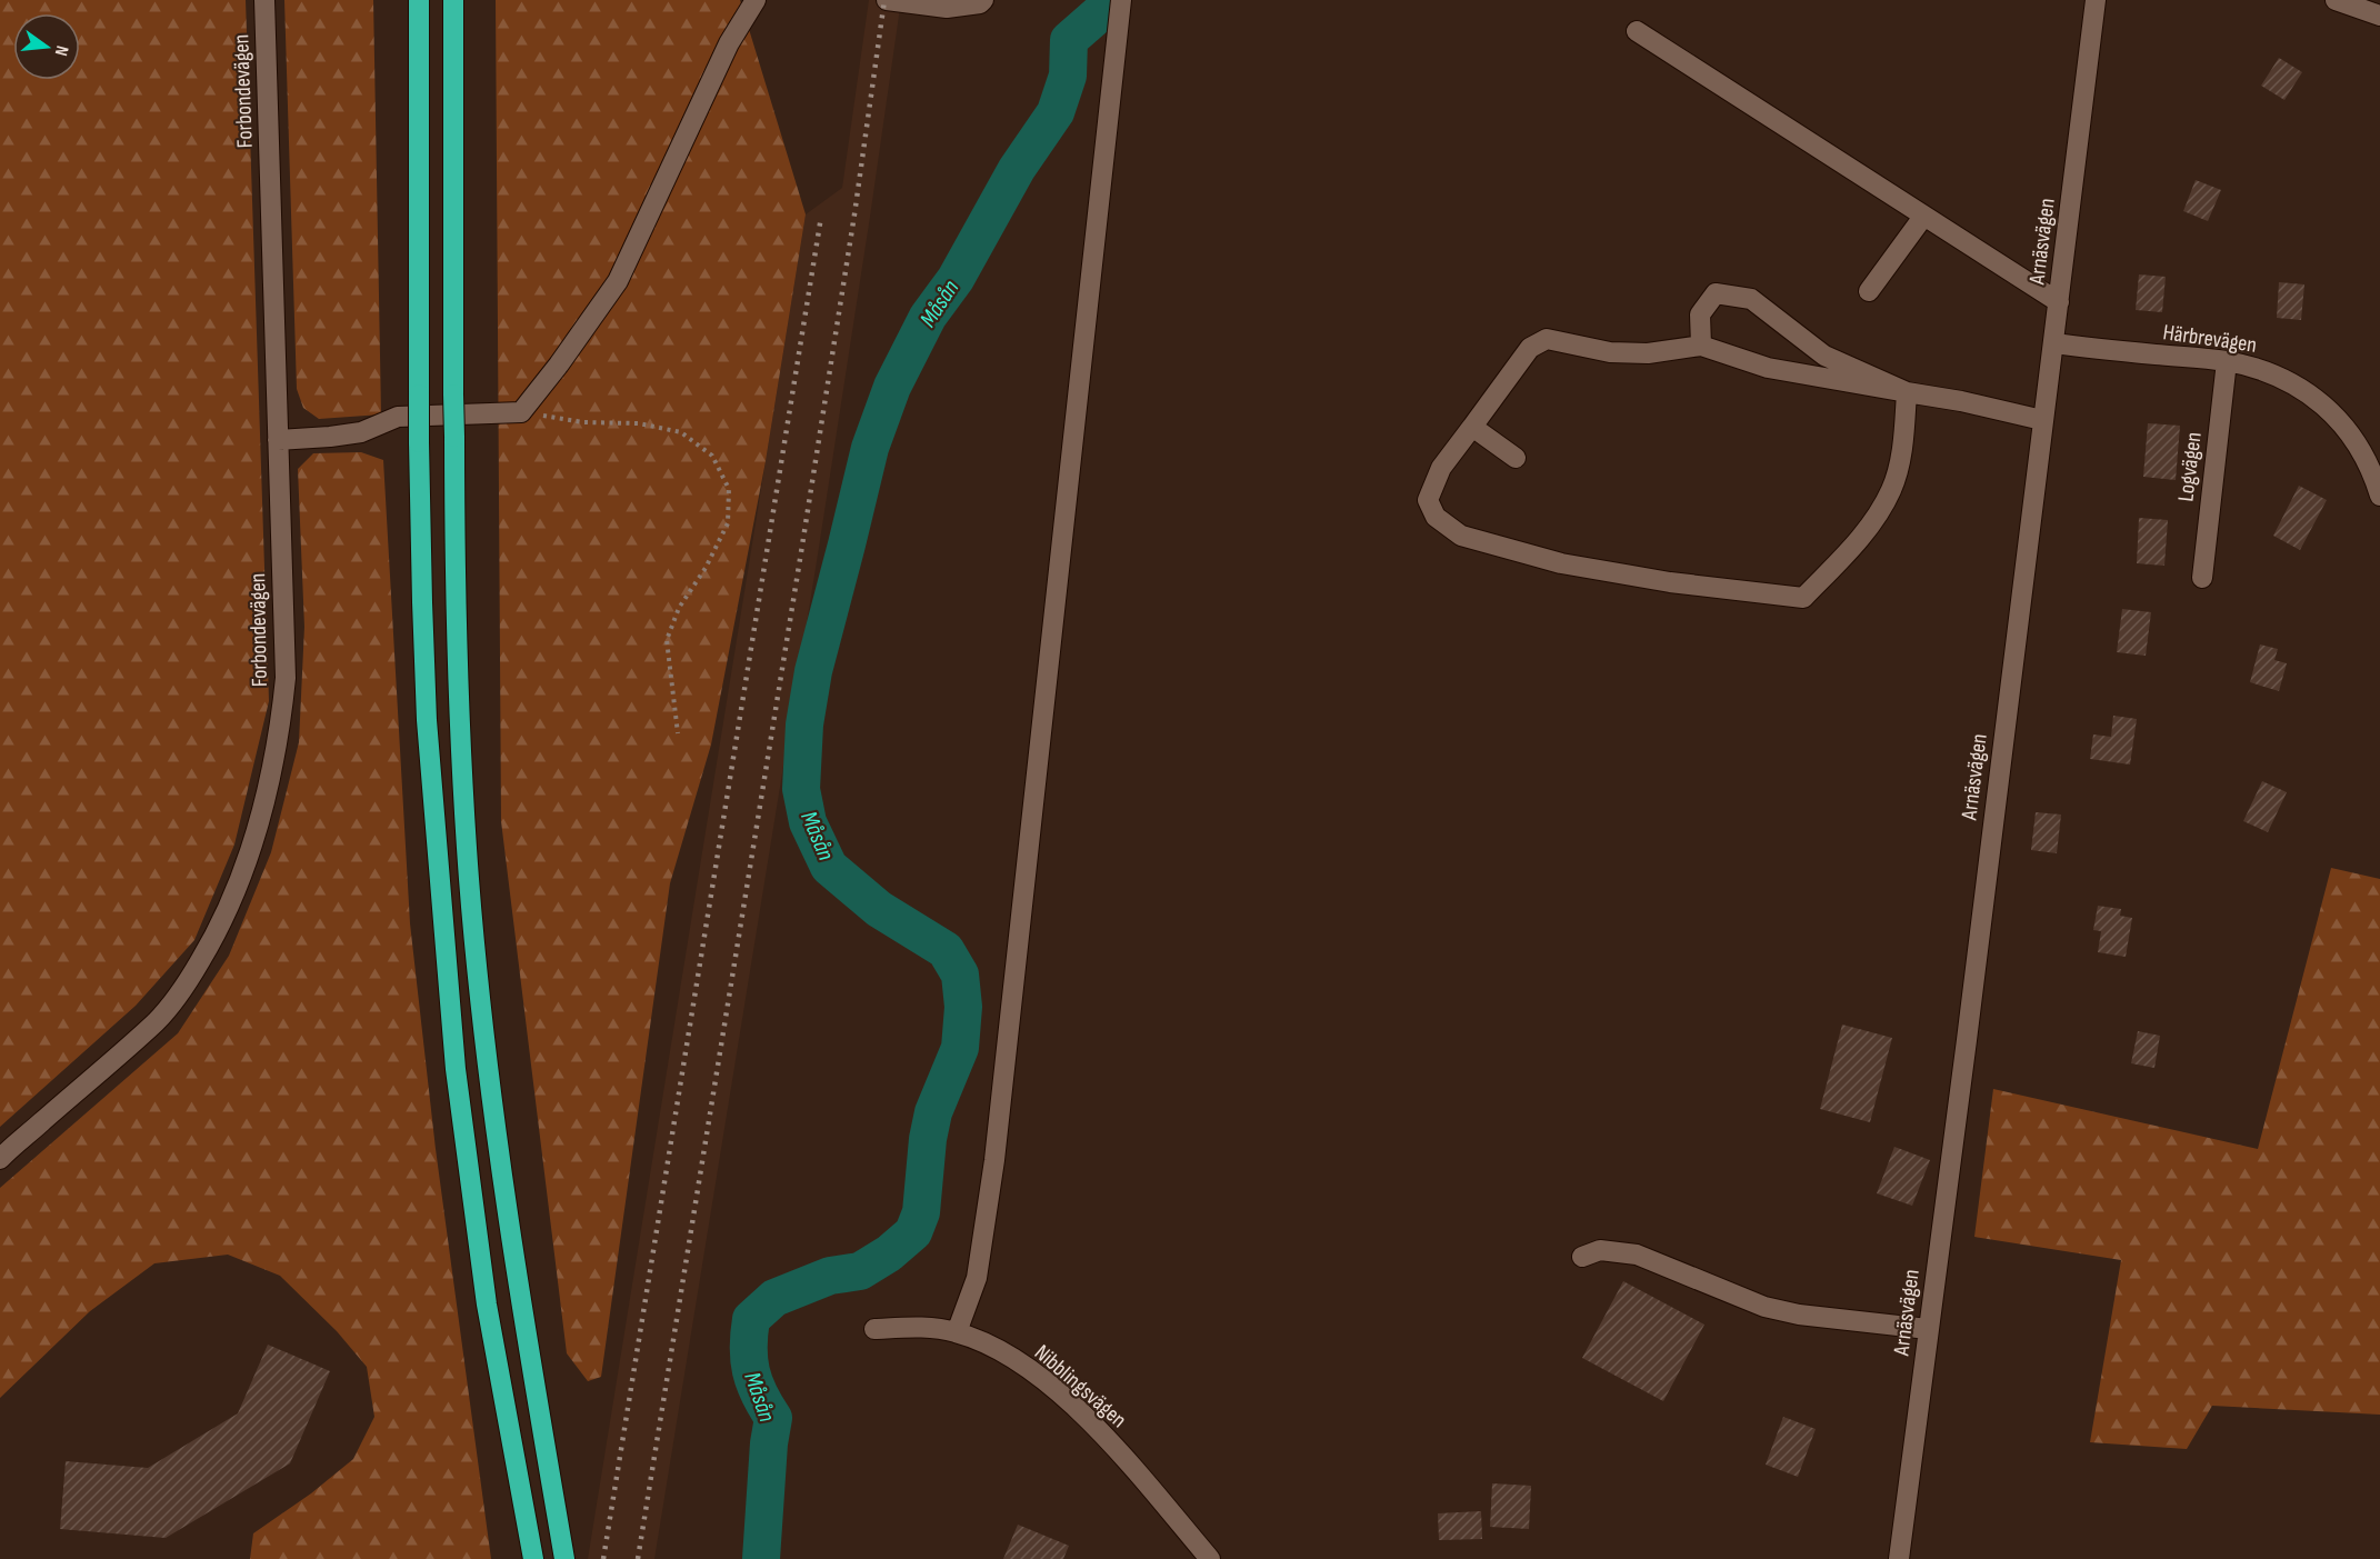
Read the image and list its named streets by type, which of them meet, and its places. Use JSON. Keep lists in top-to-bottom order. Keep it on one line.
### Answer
{"streets":{"street":["Forbondevägen","Arnäsvägen","Härbrevägen","Logvägen","Nibblingsvägen"]},"crossings":[["Arnäsvägen","Härbrevägen"],["Härbrevägen","Logvägen"]],"water":["Måsån"],"north":"right"}
